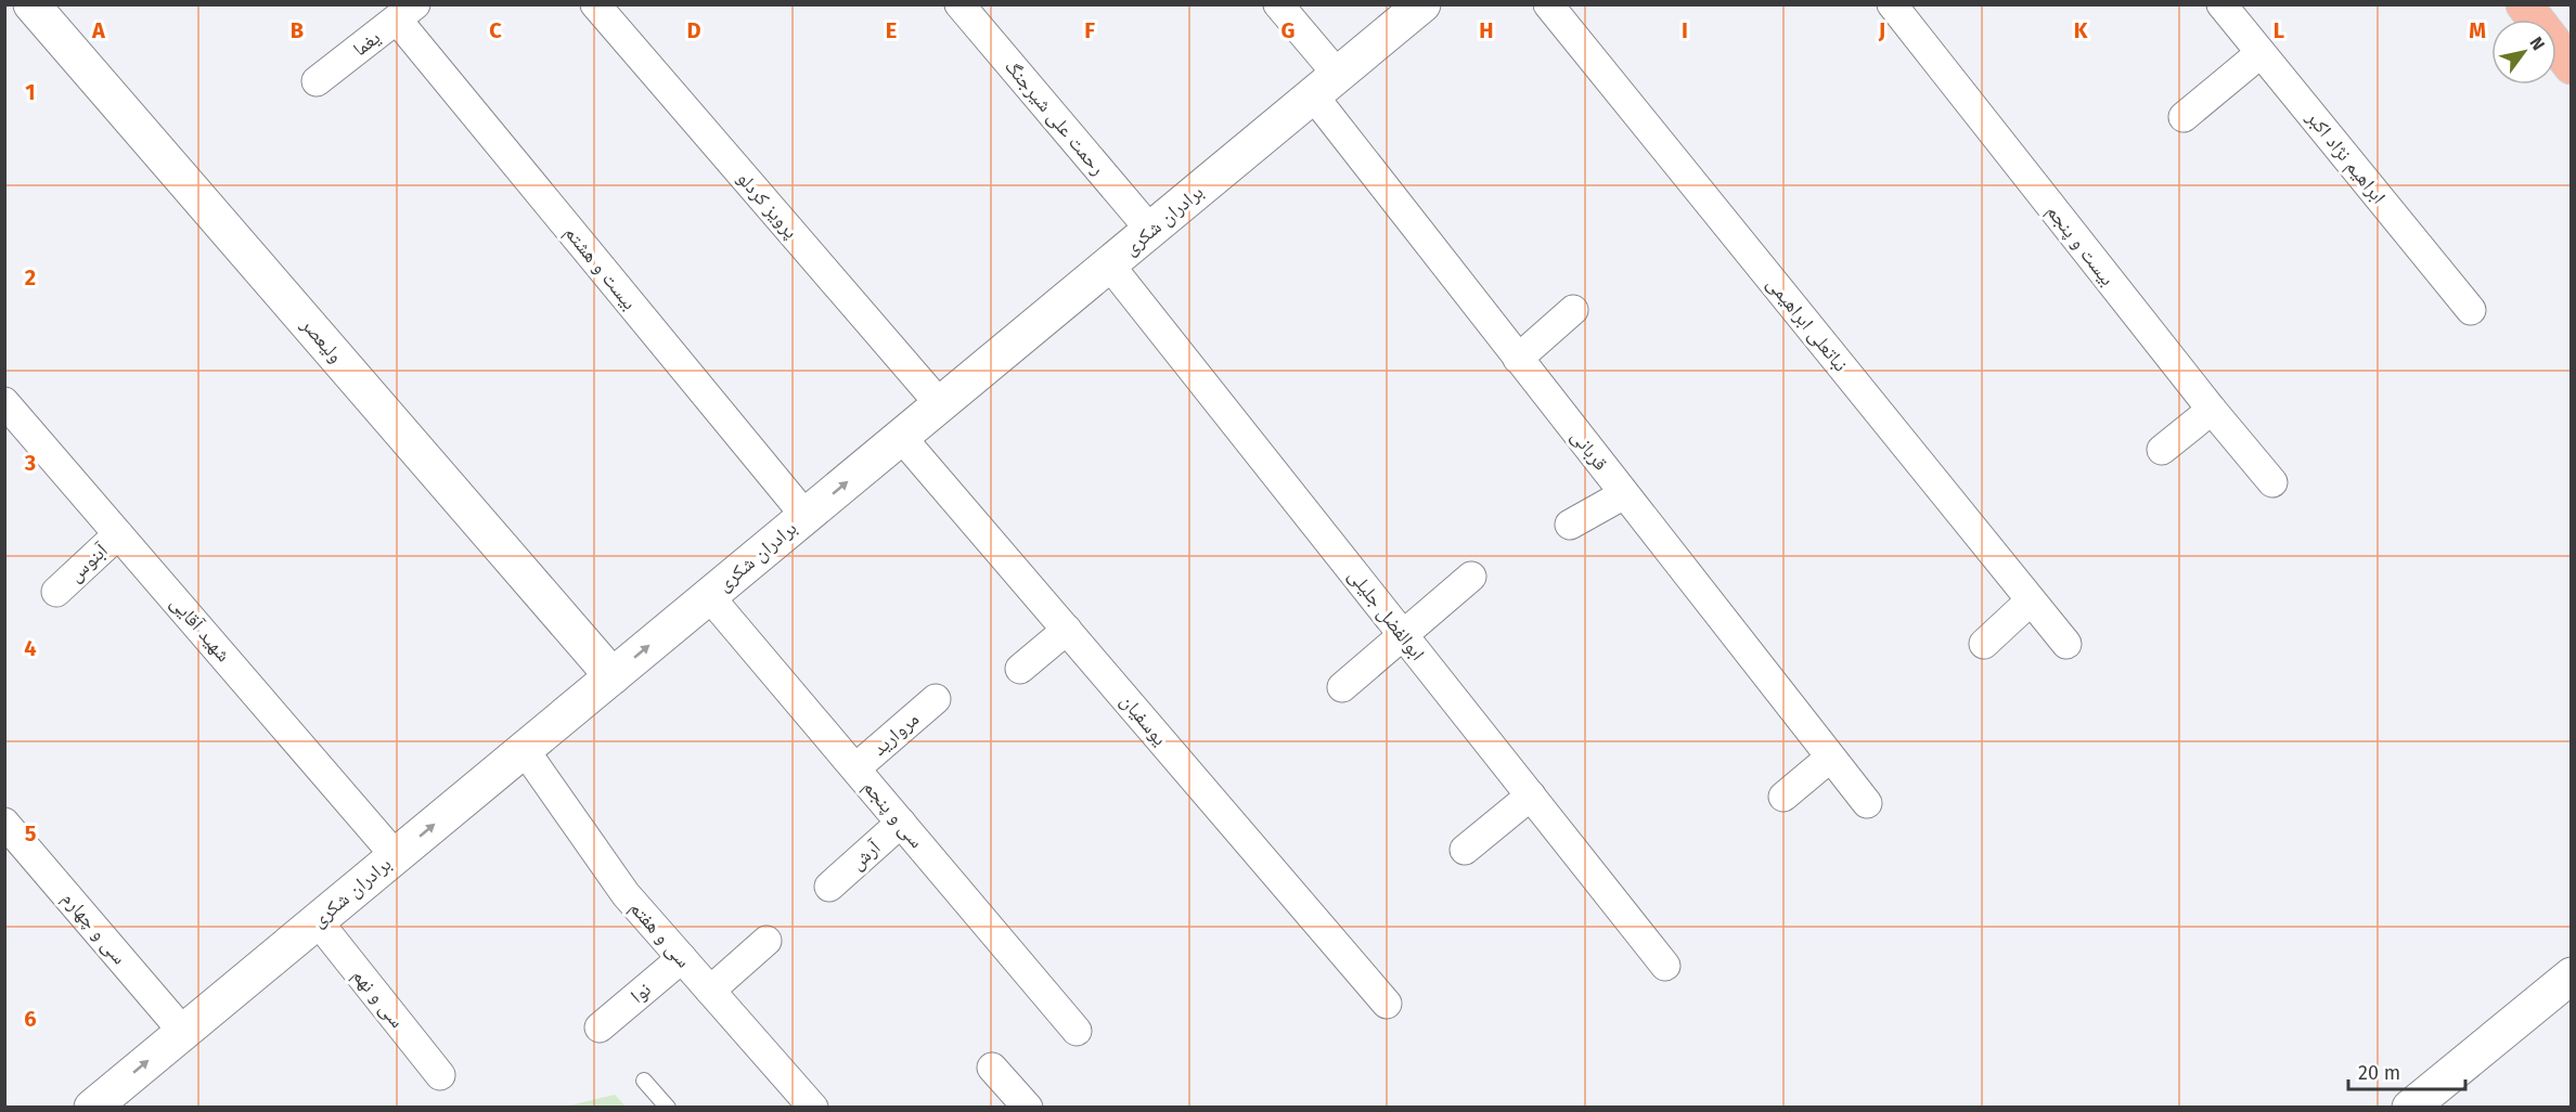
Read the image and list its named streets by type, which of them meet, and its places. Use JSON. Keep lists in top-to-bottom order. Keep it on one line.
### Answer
{"streets":{"street":["یغما","رحمت علی شیرجنگ","ابراهیم نژاد اکبر","پرویز کردلو","برادران شکری","بیست و پنجم","بیست و هشتم","نباتعلی ابراهیمی","ولیعصر","قربانی","آبنوس","ابوالفضل جلیلی","شهید آقایی","یوسفیان","مروارید","سی و پنجم","آرش","سی و چهارم","سی و هفتم","نوا","سی و نهم"]},"crossings":[["یغما","بیست و هشتم"],["رحمت علی شیرجنگ","برادران شکری"],["پرویز کردلو","برادران شکری"],["برادران شکری","بیست و هشتم"],["برادران شکری","ولیعصر"],["برادران شکری","قربانی"],["برادران شکری","ابوالفضل جلیلی"],["برادران شکری","شهید آقایی"],["برادران شکری","یوسفیان"],["برادران شکری","سی و پنجم"],["برادران شکری","سی و چهارم"],["برادران شکری","سی و هفتم"],["برادران شکری","سی و نهم"],["آبنوس","شهید آقایی"],["مروارید","سی و پنجم"],["سی و پنجم","آرش"],["سی و هفتم","نوا"]],"scale_bar":"20 m","north":"top right","grid":{"columns":["A","B","C","D","E","F","G","H","I","J","K","L","M"],"rows":["1","2","3","4","5","6"]}}
